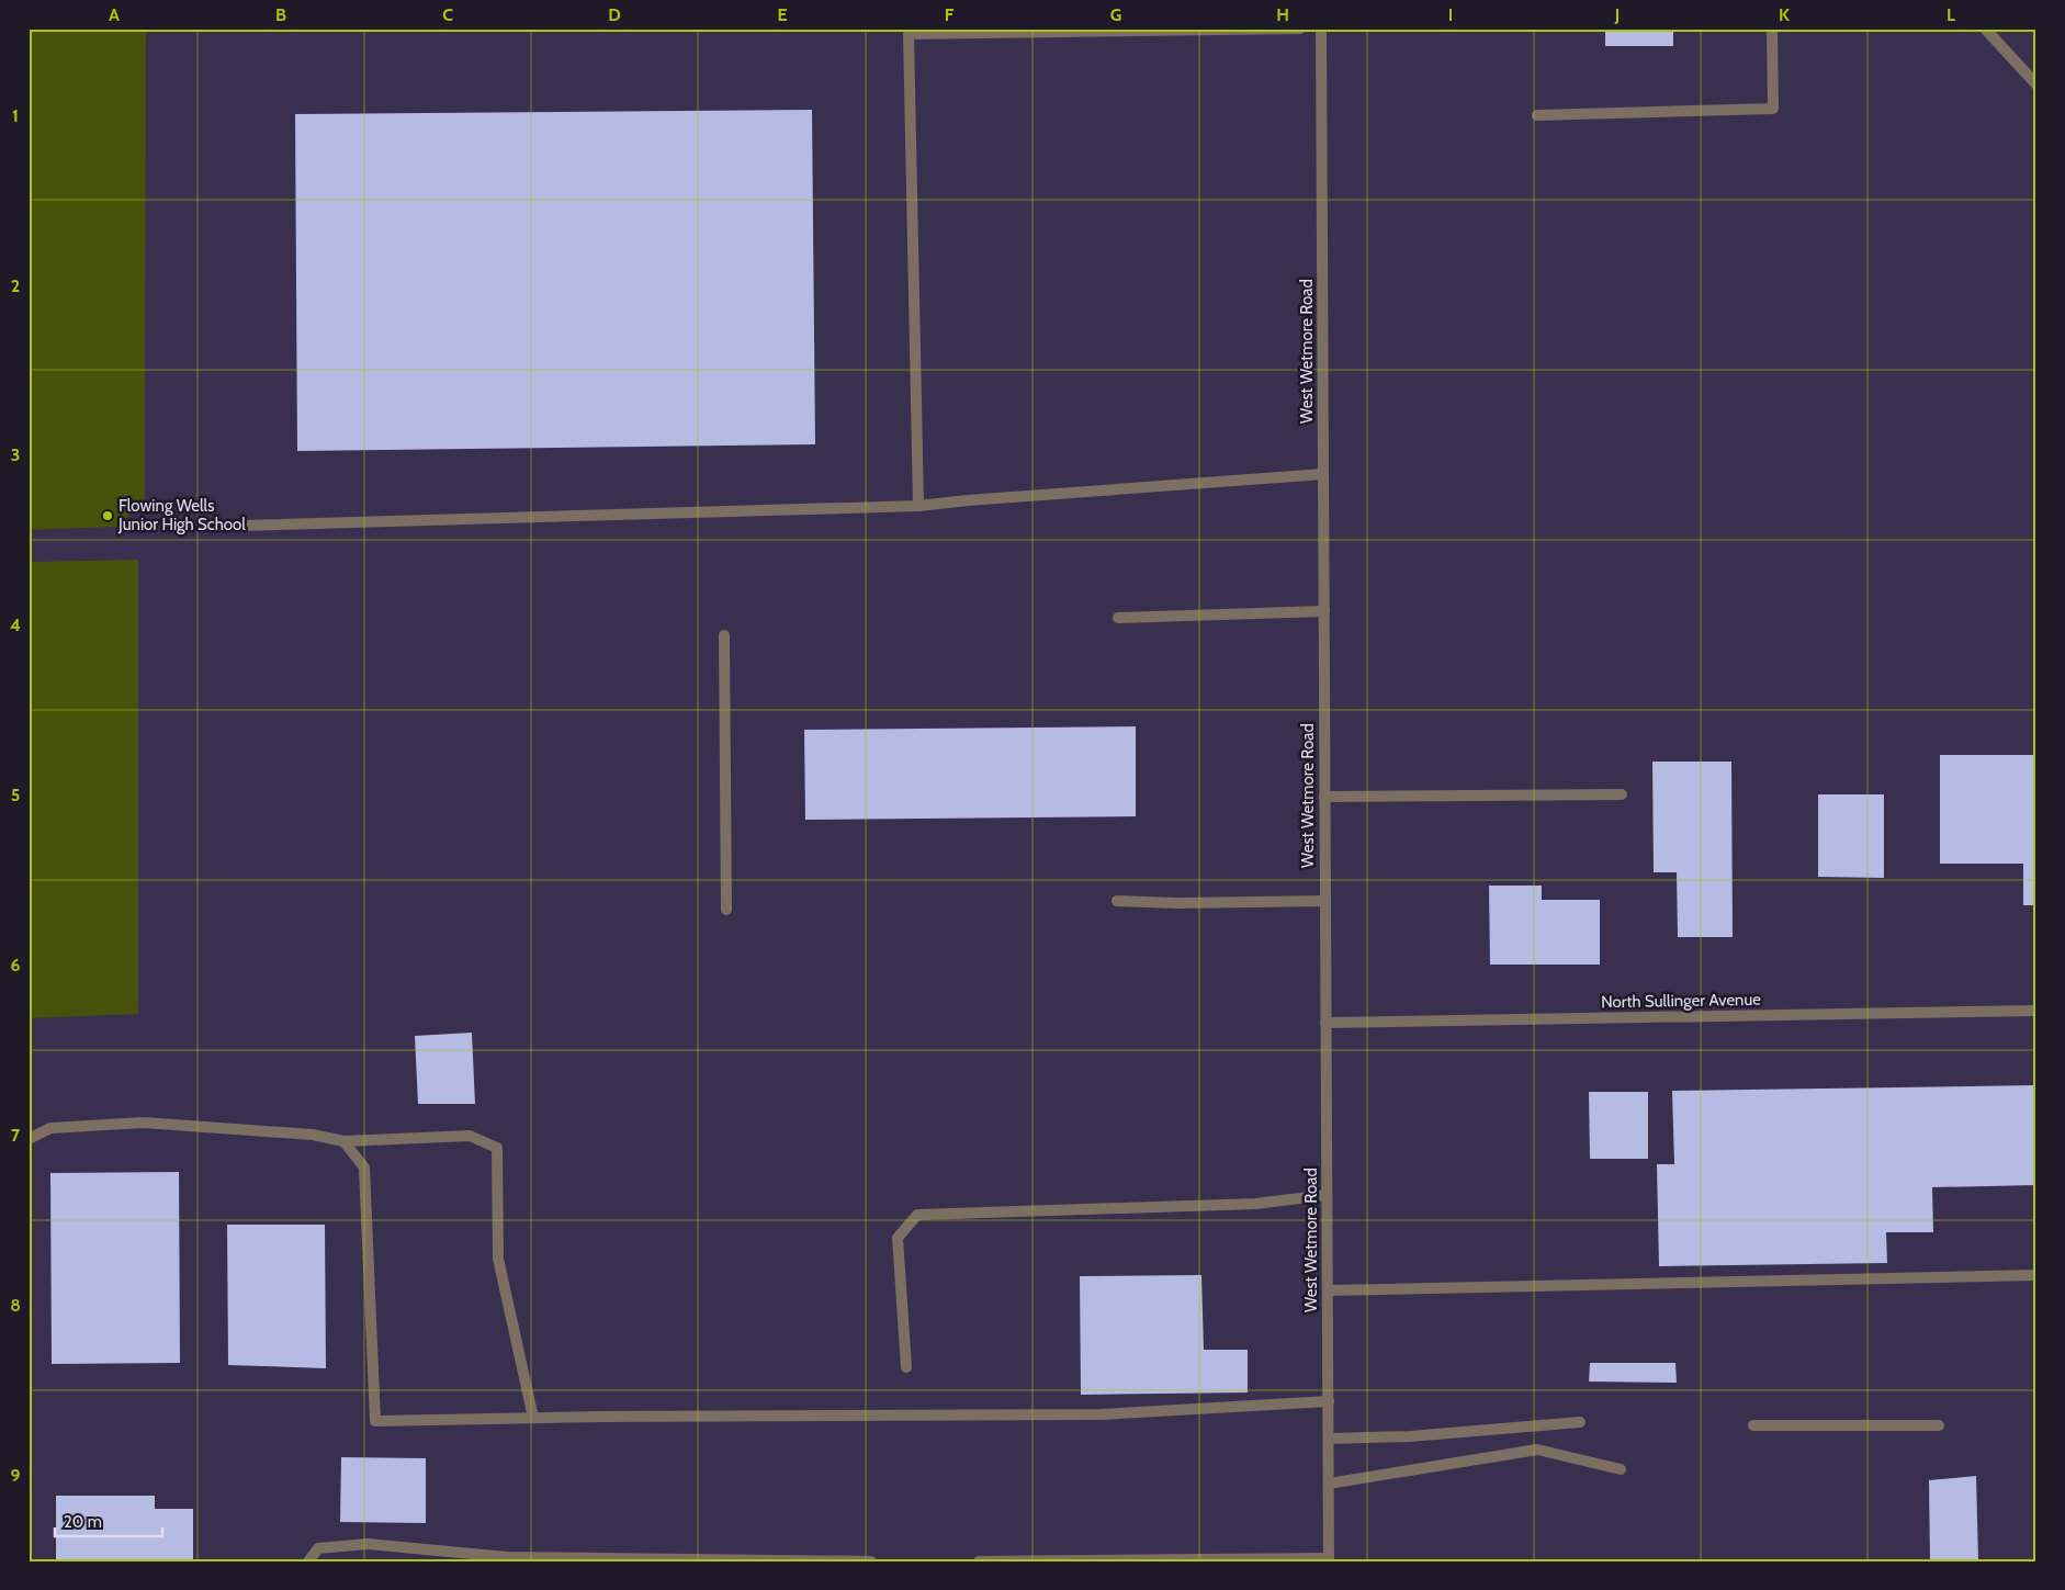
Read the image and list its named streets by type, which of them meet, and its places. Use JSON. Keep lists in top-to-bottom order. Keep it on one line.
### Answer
{"streets":{"street":["West Wetmore Road","North Sullinger Avenue"]},"crossings":[["West Wetmore Road","North Sullinger Avenue"]],"places":["Flowing Wells Junior High School"],"scale_bar":"20 m","grid":{"columns":["A","B","C","D","E","F","G","H","I","J","K","L"],"rows":["1","2","3","4","5","6","7","8","9"]}}
